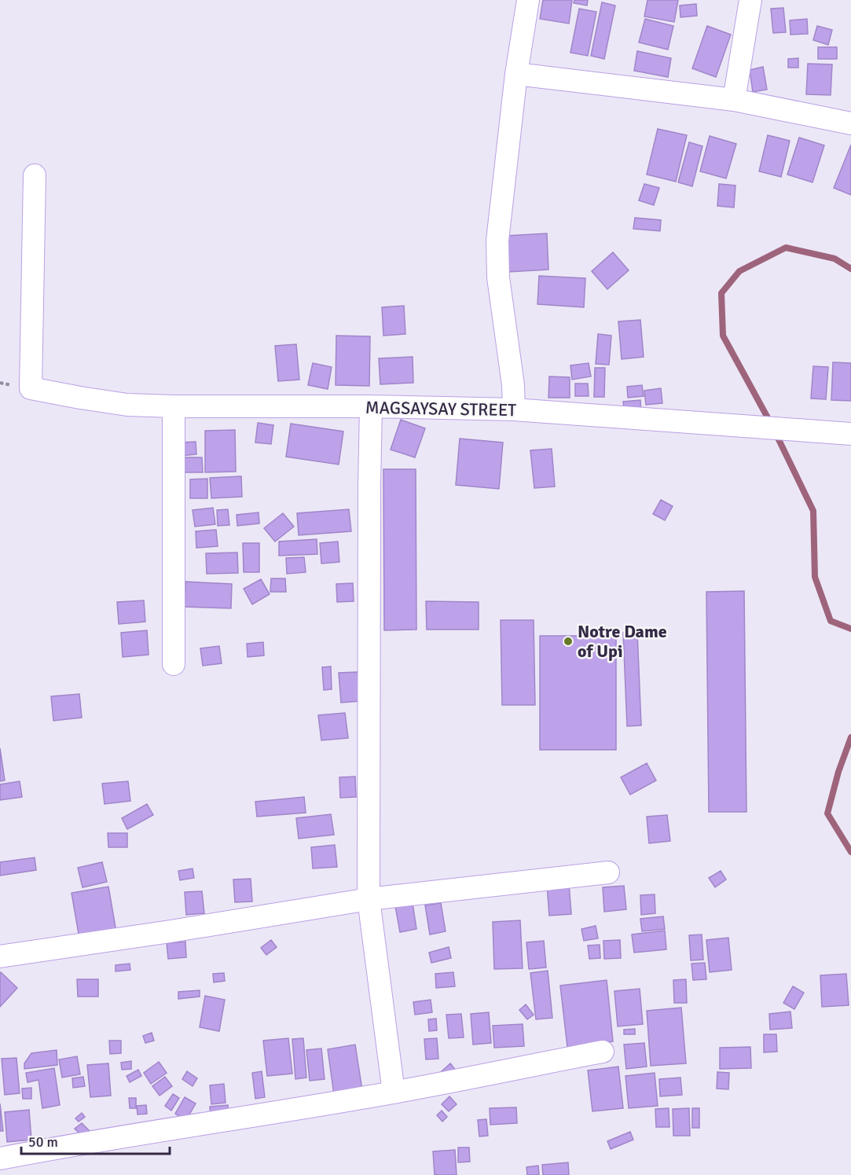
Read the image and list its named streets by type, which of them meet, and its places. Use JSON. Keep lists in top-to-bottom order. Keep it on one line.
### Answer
{"streets":{"street":["MAGSAYSAY STREET"]},"places":["Notre Dame of Upi"],"scale_bar":"50 m"}
